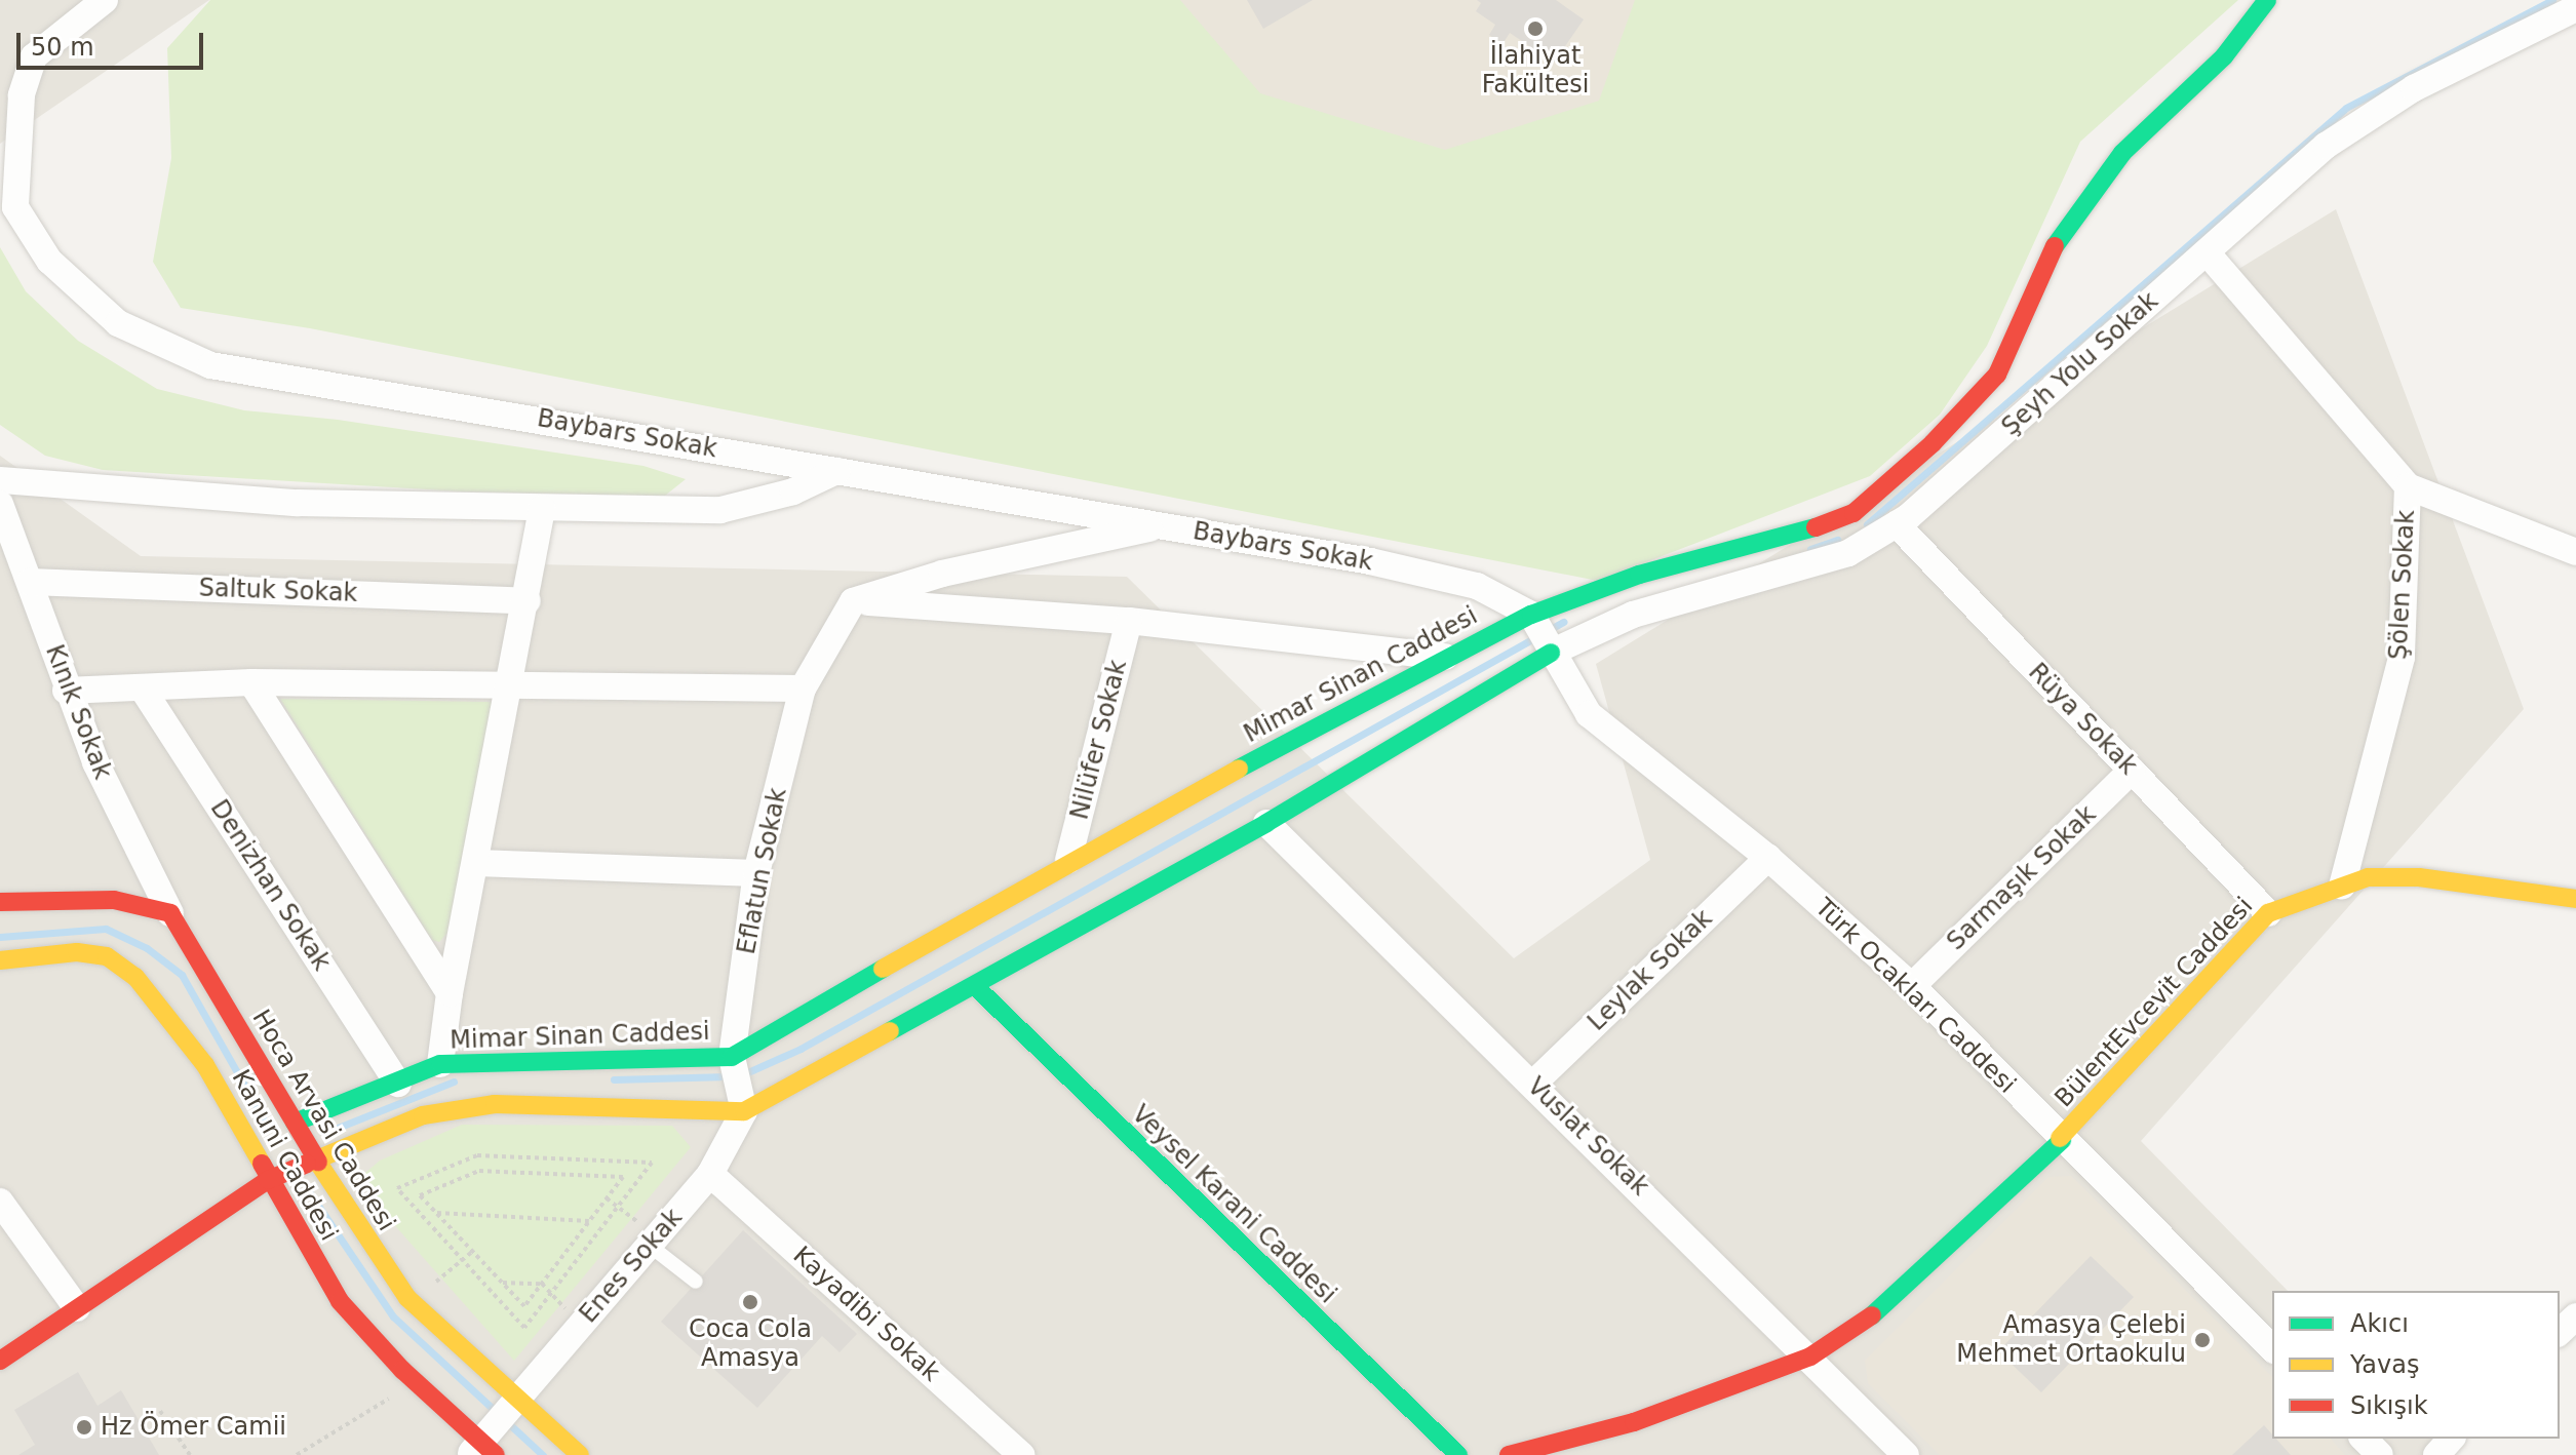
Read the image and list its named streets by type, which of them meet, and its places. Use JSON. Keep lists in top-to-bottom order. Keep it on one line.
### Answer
{"streets":{"street":["Şeyh Yolu Sokak","Baybars Sokak","Şölen Sokak","Saltuk Sokak","Mimar Sinan Caddesi","Kınık Sokak","Rüya Sokak","Nilüfer Sokak","Eflatun Sokak","Sarmaşık Sokak","Denizhan Sokak","Leylak Sokak","Türk Ocakları Caddesi","BülentEvcevit Caddesi","Hoca Arvasi Caddesi","Vuslat Sokak","Kanuni Caddesi","Veysel Karani Caddesi","Enes Sokak","Kayadibi Sokak"]},"crossings":[["Şeyh Yolu Sokak","Şölen Sokak"],["Şeyh Yolu Sokak","Rüya Sokak"],["Şeyh Yolu Sokak","Türk Ocakları Caddesi"],["Baybars Sokak","Mimar Sinan Caddesi"],["Baybars Sokak","Türk Ocakları Caddesi"],["Şölen Sokak","BülentEvcevit Caddesi"],["Saltuk Sokak","Kınık Sokak"],["Mimar Sinan Caddesi","Nilüfer Sokak"],["Mimar Sinan Caddesi","Eflatun Sokak"],["Mimar Sinan Caddesi","Denizhan Sokak"],["Mimar Sinan Caddesi","Türk Ocakları Caddesi"],["Mimar Sinan Caddesi","Hoca Arvasi Caddesi"],["Kınık Sokak","Hoca Arvasi Caddesi"],["Rüya Sokak","Sarmaşık Sokak"],["Rüya Sokak","BülentEvcevit Caddesi"],["Sarmaşık Sokak","Türk Ocakları Caddesi"],["Leylak Sokak","Türk Ocakları Caddesi"],["Leylak Sokak","Vuslat Sokak"],["Türk Ocakları Caddesi","BülentEvcevit Caddesi"],["BülentEvcevit Caddesi","Vuslat Sokak"],["Hoca Arvasi Caddesi","Enes Sokak"],["Kanuni Caddesi","Enes Sokak"],["Enes Sokak","Kayadibi Sokak"]],"places":["İlahiyat Fakültesi","Coca Cola Amasya","Amasya Çelebi Mehmet Ortaokulu","Hz Ömer Camii"],"legend":["Akıcı","Yavaş","Sıkışık"],"scale_bar":"50 m"}
